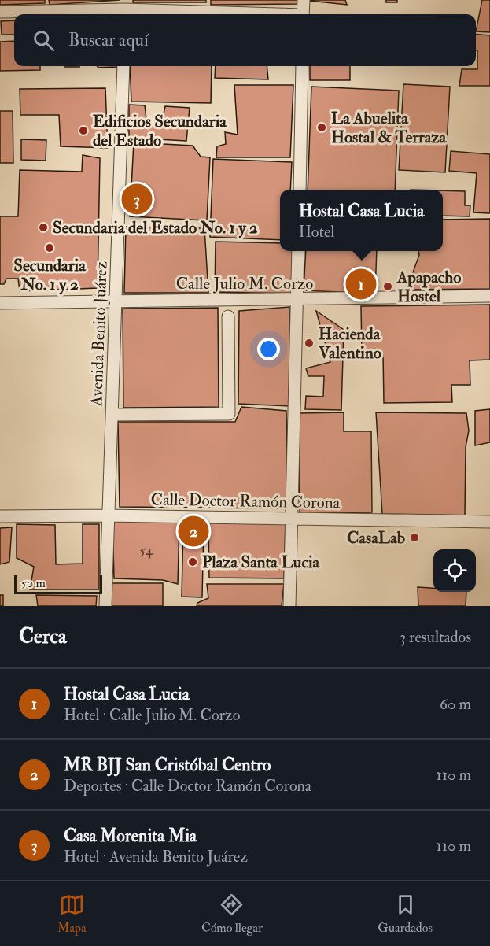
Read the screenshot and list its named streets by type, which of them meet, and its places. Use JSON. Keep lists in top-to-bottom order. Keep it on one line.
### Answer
{"streets":{"street":["Calle Julio M. Corzo","Avenida Benito Juárez","Calle Doctor Ramón Corona"]},"crossings":[["Calle Julio M. Corzo","Avenida Benito Juárez"],["Avenida Benito Juárez","Calle Doctor Ramón Corona"]],"places":["La Abuelita Hostal & Terraza","Edificios Secundaria del Estado","Secundaria del Estado No. 1 y 2","Secundaria No. 1 y 2","Apapacho Hostel","Hacienda Valentino","CasaLab","Plaza Santa Lucia"],"house_numbers":["54"],"scale_bar":"50 m","page":{"search":"Buscar aquí","pins":["3","1","2"],"popup":["Hostal Casa Lucia","Hotel"],"scale":"50 m","heading":["Cerca","3 resultados"],"list":[{"mark":"1","name":"Hostal Casa Lucia","note":"Hotel · Calle Julio M. Corzo","value":"60 m"},{"mark":"2","name":"MR BJJ San Cristóbal Centro","note":"Deportes · Calle Doctor Ramón Corona","value":"110 m"},{"mark":"3","name":"Casa Morenita Mia","note":"Hotel · Avenida Benito Juárez","value":"110 m"}],"nav":["Mapa","Cómo llegar","Guardados"]}}
